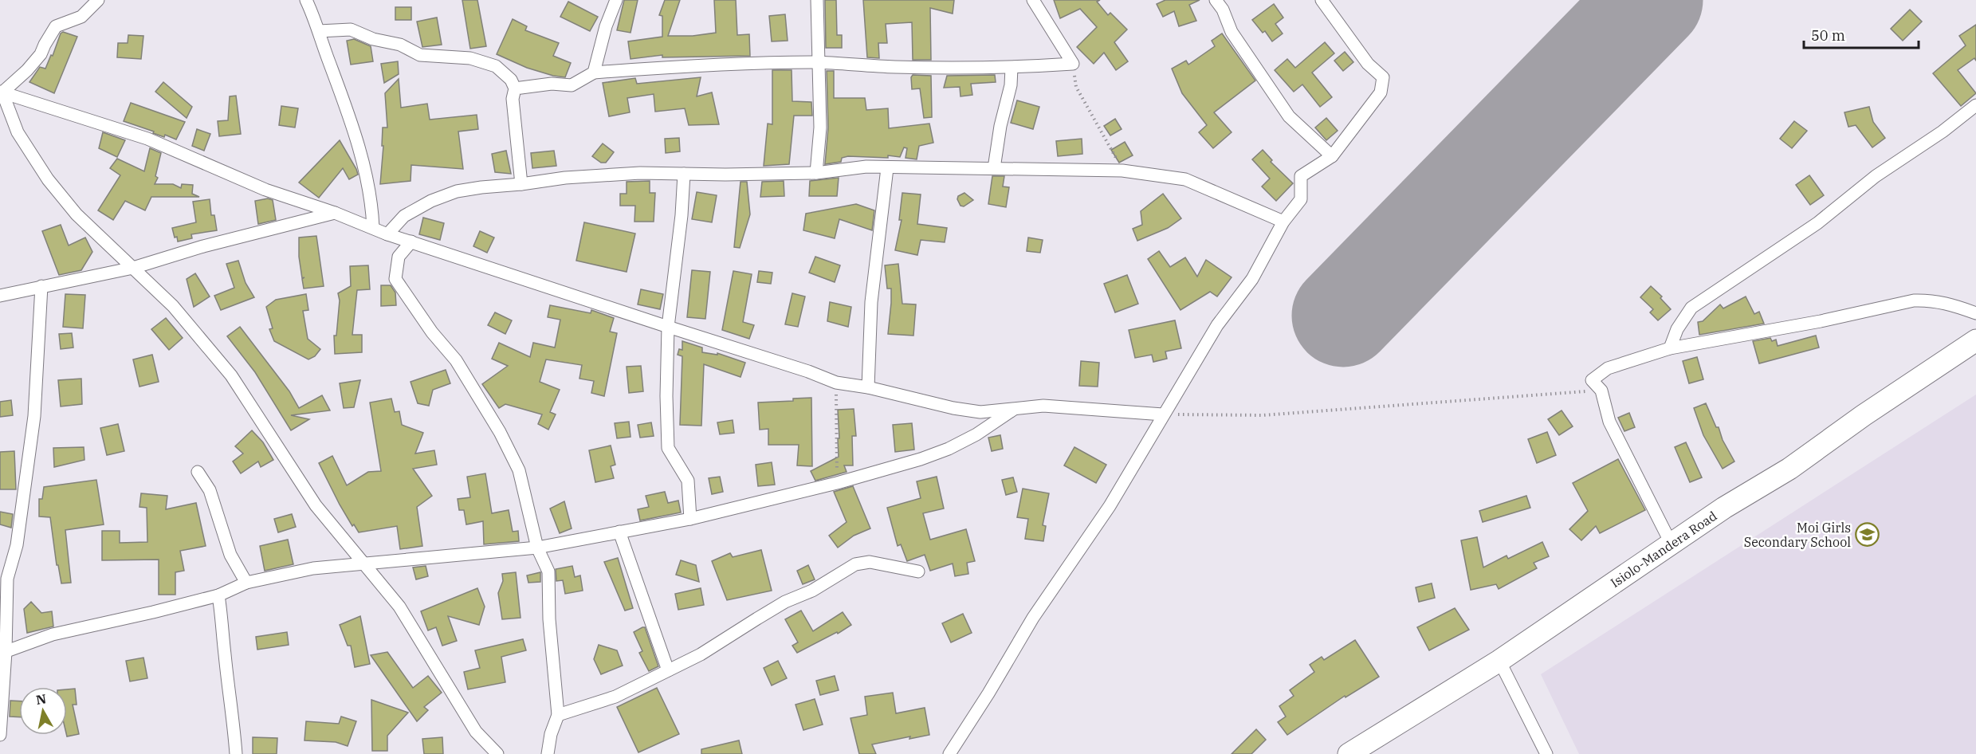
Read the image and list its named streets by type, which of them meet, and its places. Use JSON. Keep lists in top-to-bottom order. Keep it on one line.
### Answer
{"streets":{"highway":["Isiolo-Mandera Road"]},"places":{"school or university":["Moi Girls Secondary School"]},"scale_bar":"50 m","north":"top"}
